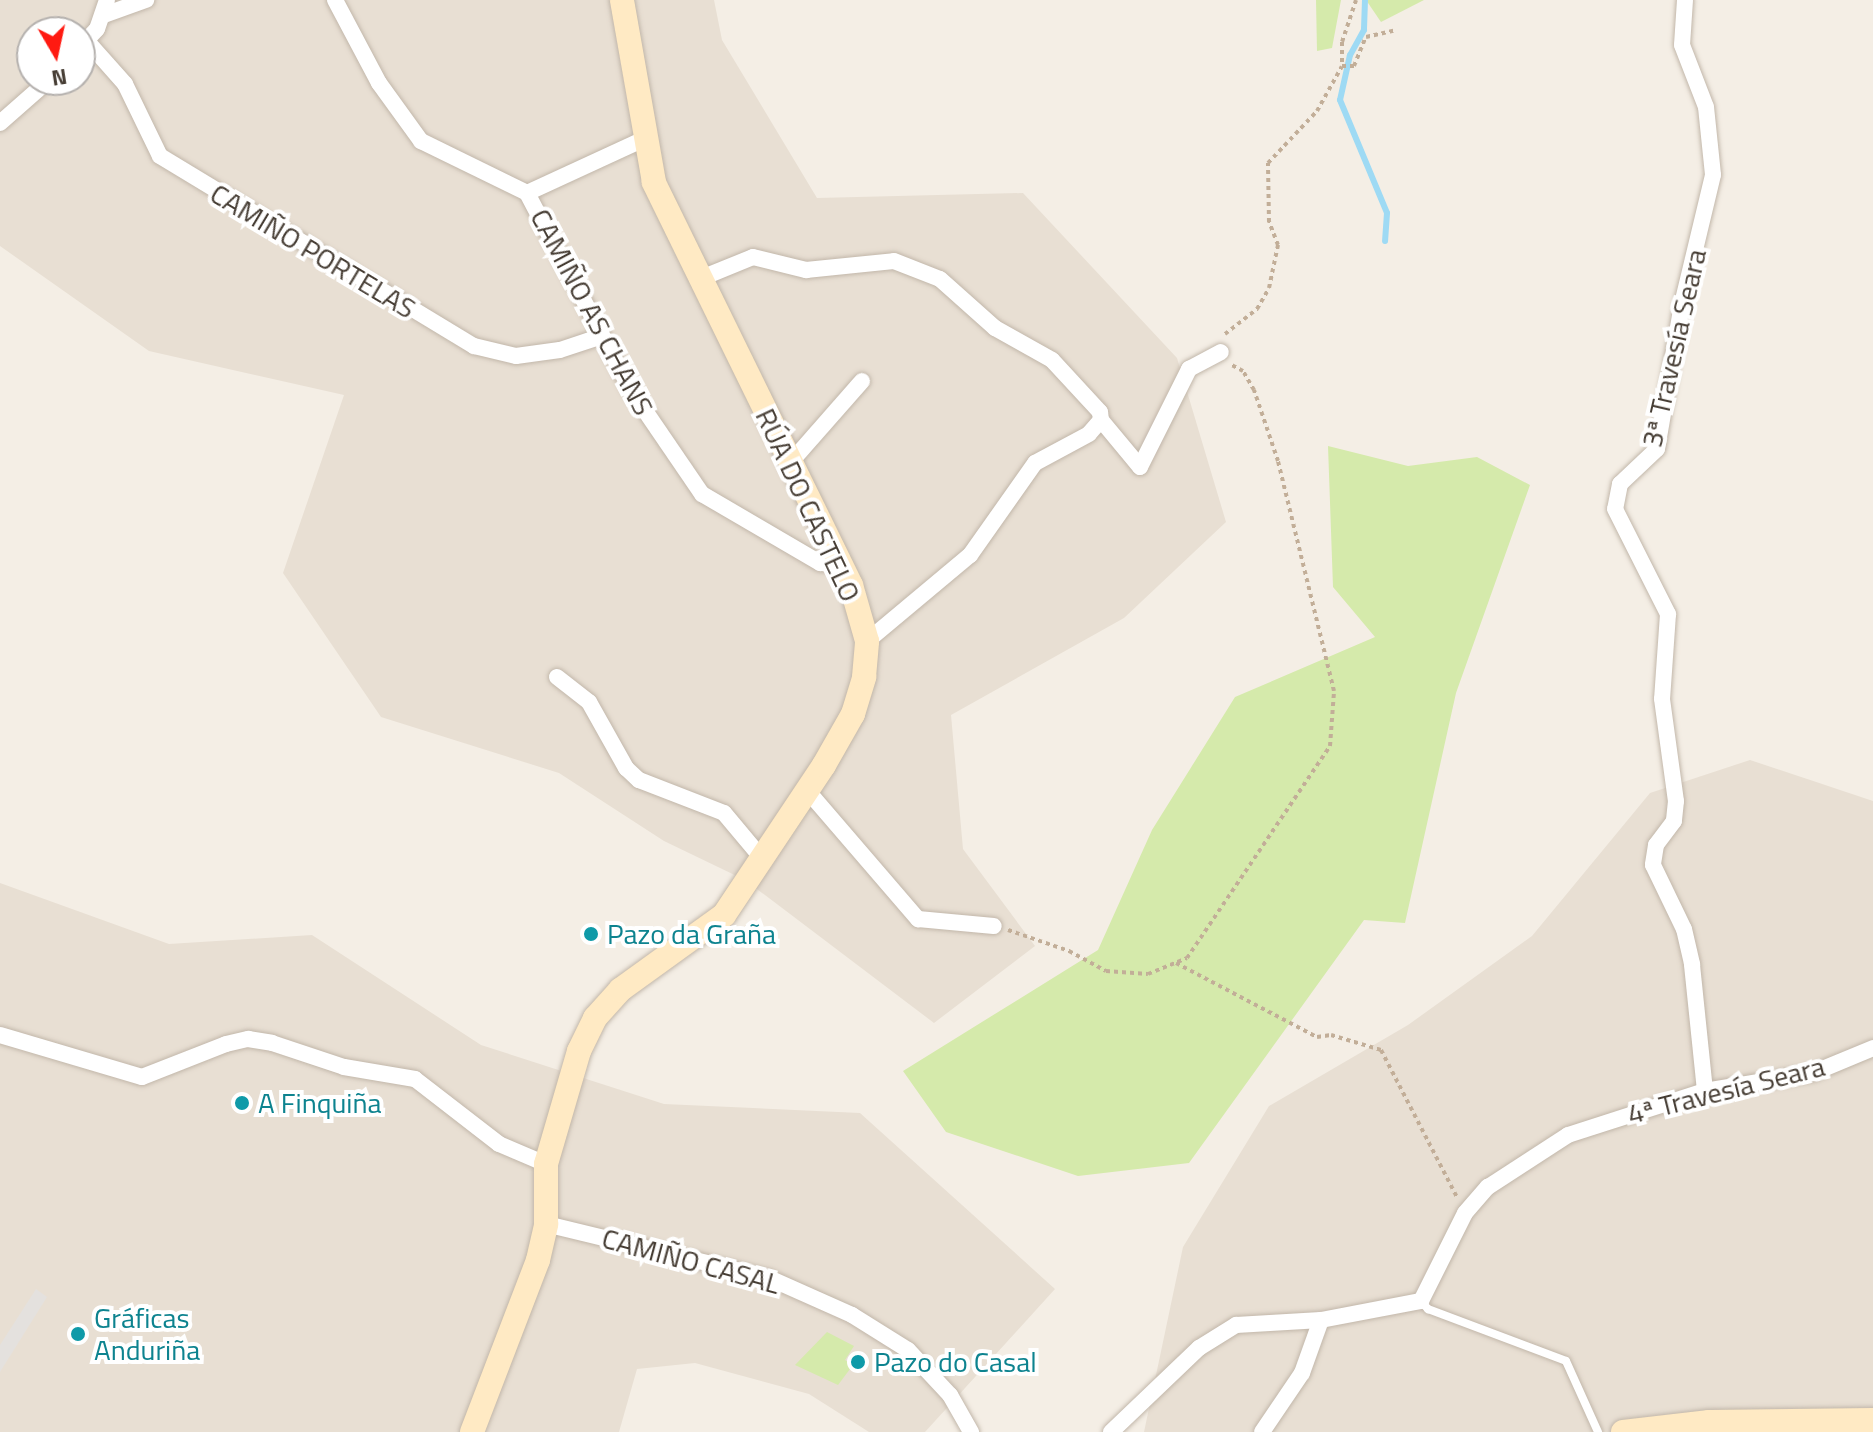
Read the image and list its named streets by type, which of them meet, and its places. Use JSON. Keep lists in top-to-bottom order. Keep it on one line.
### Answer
{"streets":{"street":["CAMIÑO PORTELAS","CAMIÑO AS CHANS","3ª Travesía Seara","RÚA DO CASTELO","4ª Travesía Seara","CAMIÑO CASAL"]},"crossings":[["CAMIÑO PORTELAS","CAMIÑO AS CHANS"],["CAMIÑO AS CHANS","RÚA DO CASTELO"],["3ª Travesía Seara","4ª Travesía Seara"]],"places":["Pazo da Graña","A Finquiña","Gráficas Anduriña","Pazo do Casal"],"north":"bottom"}
